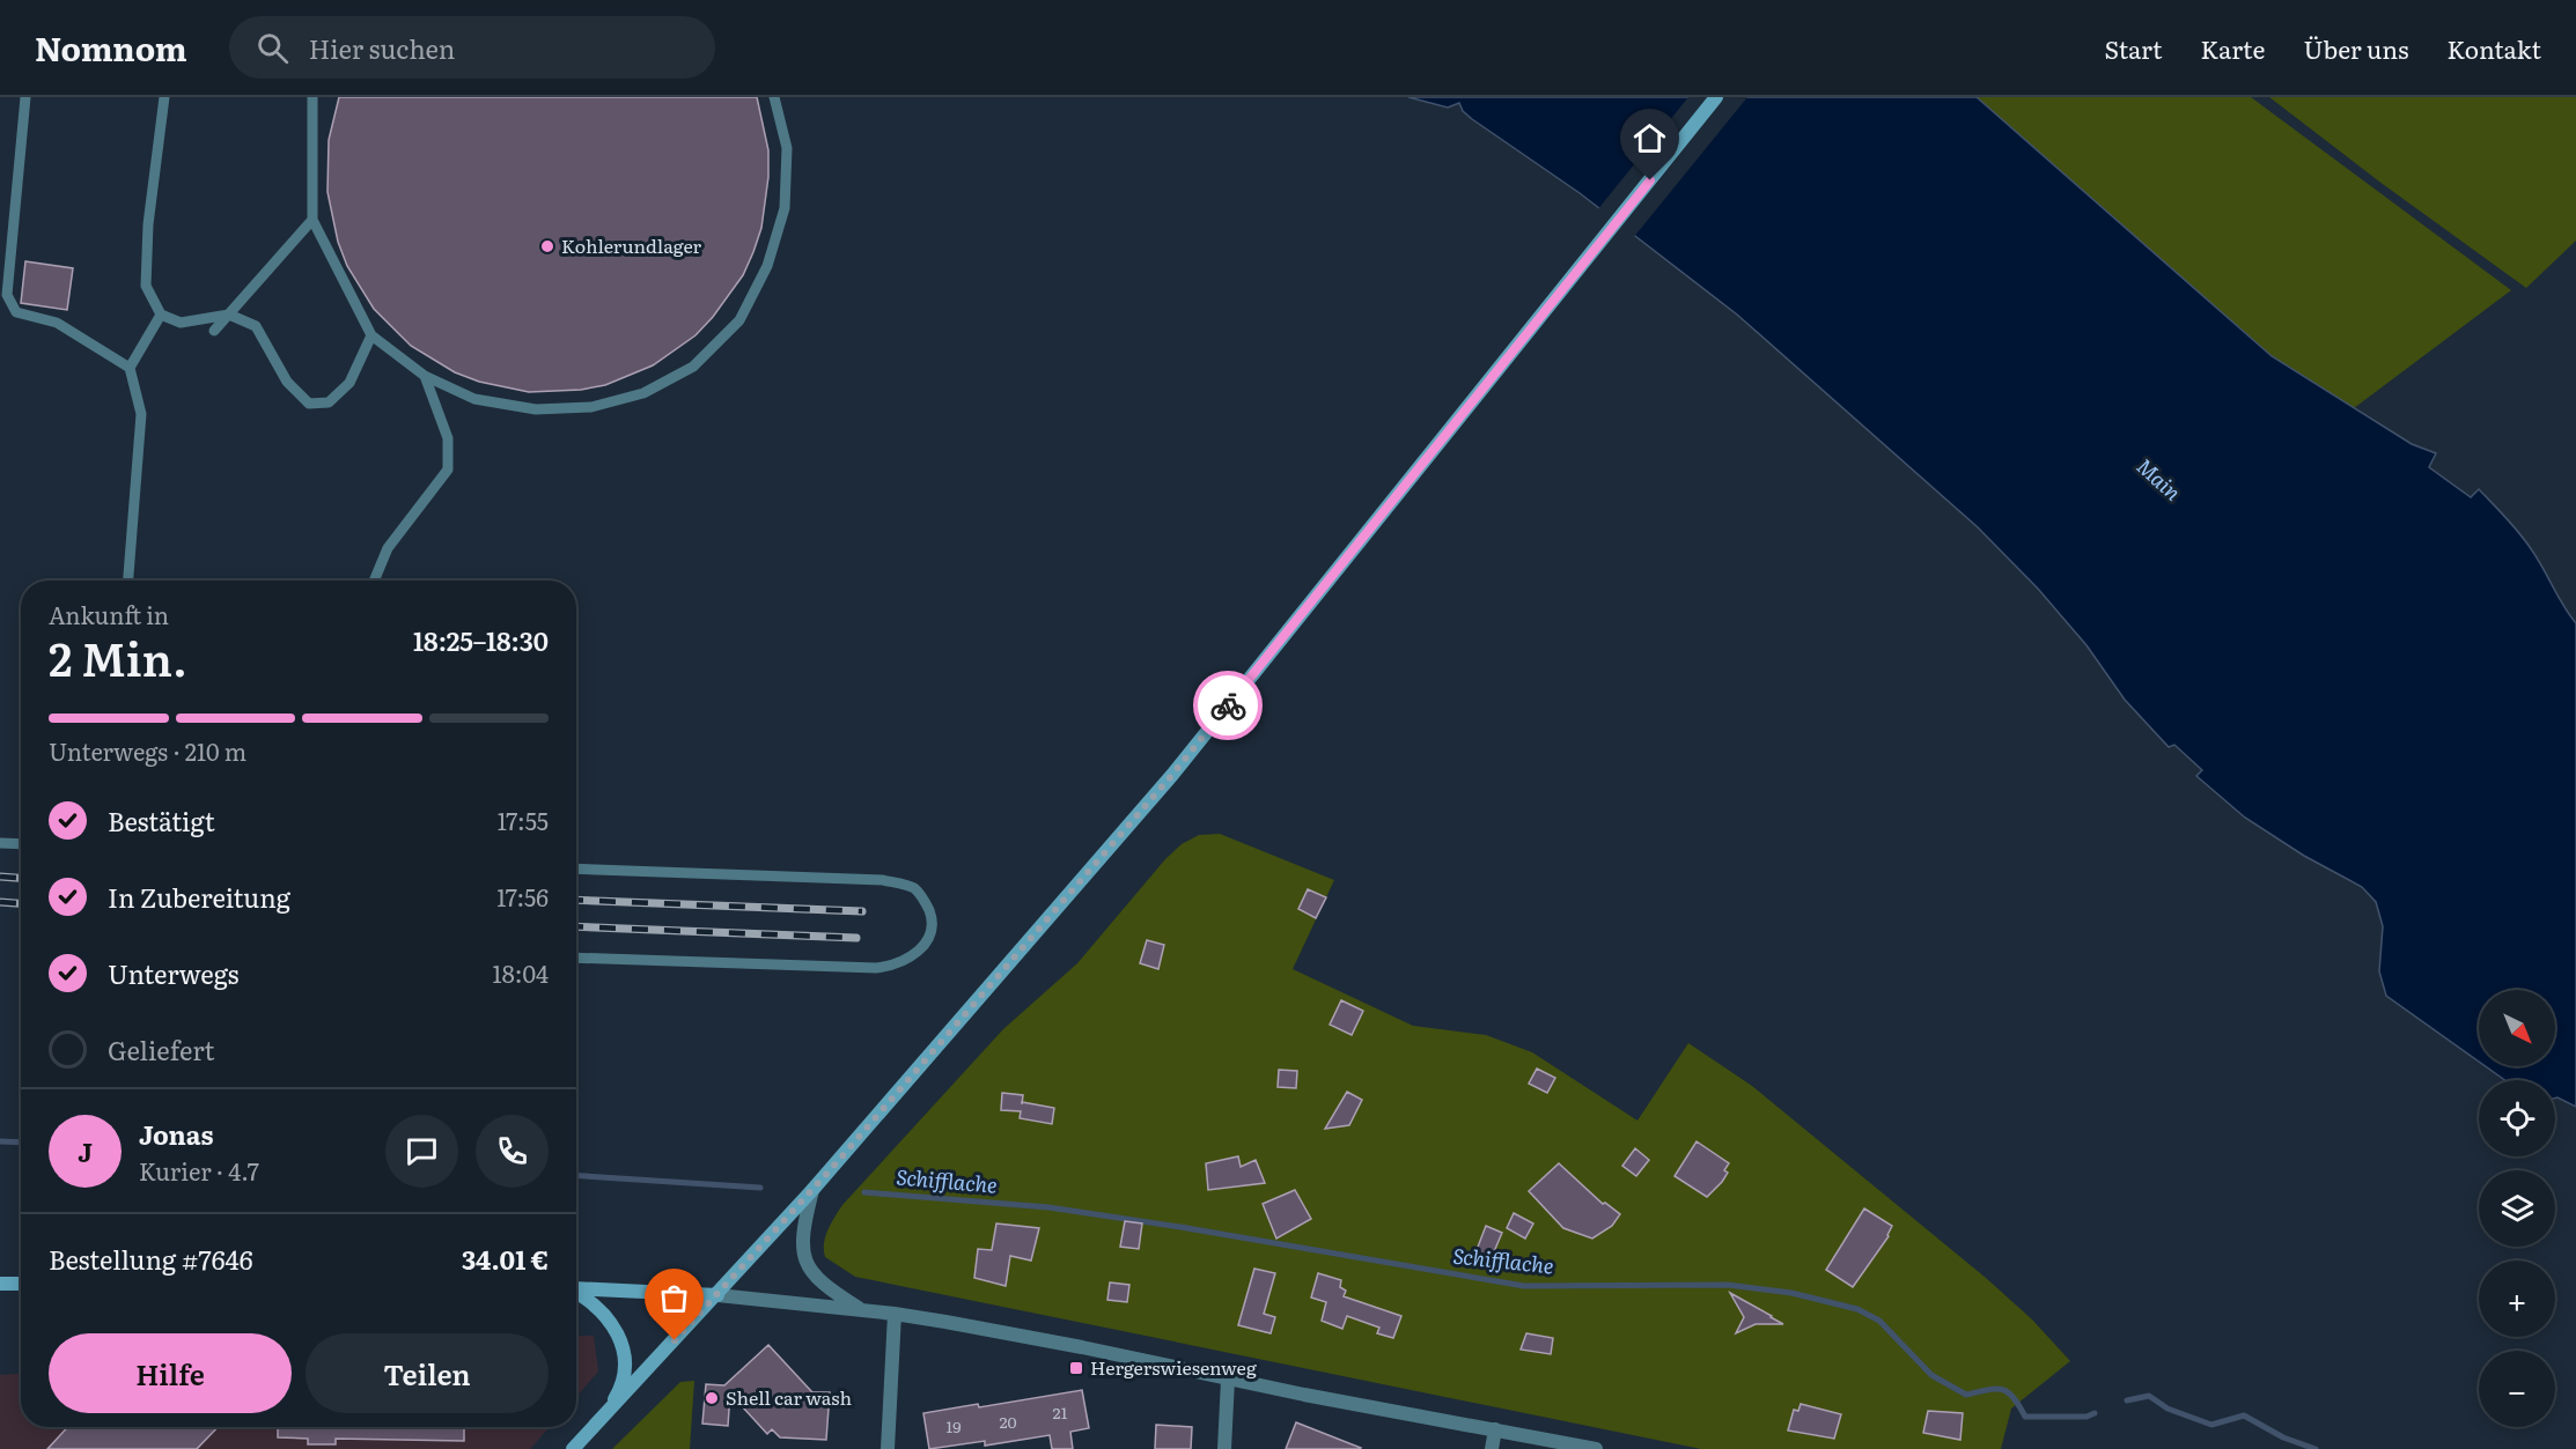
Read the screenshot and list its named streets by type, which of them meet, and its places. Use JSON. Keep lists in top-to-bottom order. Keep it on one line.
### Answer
{"water":["Main","Schifflache"],"places":{"other":["Kohlerundlager","Shell car wash"],"transit":["Hergerswiesenweg"]},"house_numbers":["21","20","19"],"north":"bottom right","page":{"header":"Nomnom","search":"Hier suchen","nav":["Start","Karte","Über uns","Kontakt"],"heading":["2 Min.","Ankunft in","18:25–18:30"],"panel":["Jonas","Kurier · 4.7","Bestellung #7646","34.01 €"],"bar":"Unterwegs · 210 m","list":[["Bestätigt","17:55"],["In Zubereitung","17:56"],["Unterwegs","18:04"],"Geliefert"],"map_buttons":["+","−"],"round":"J","buttons":["Hilfe","Teilen"]}}
